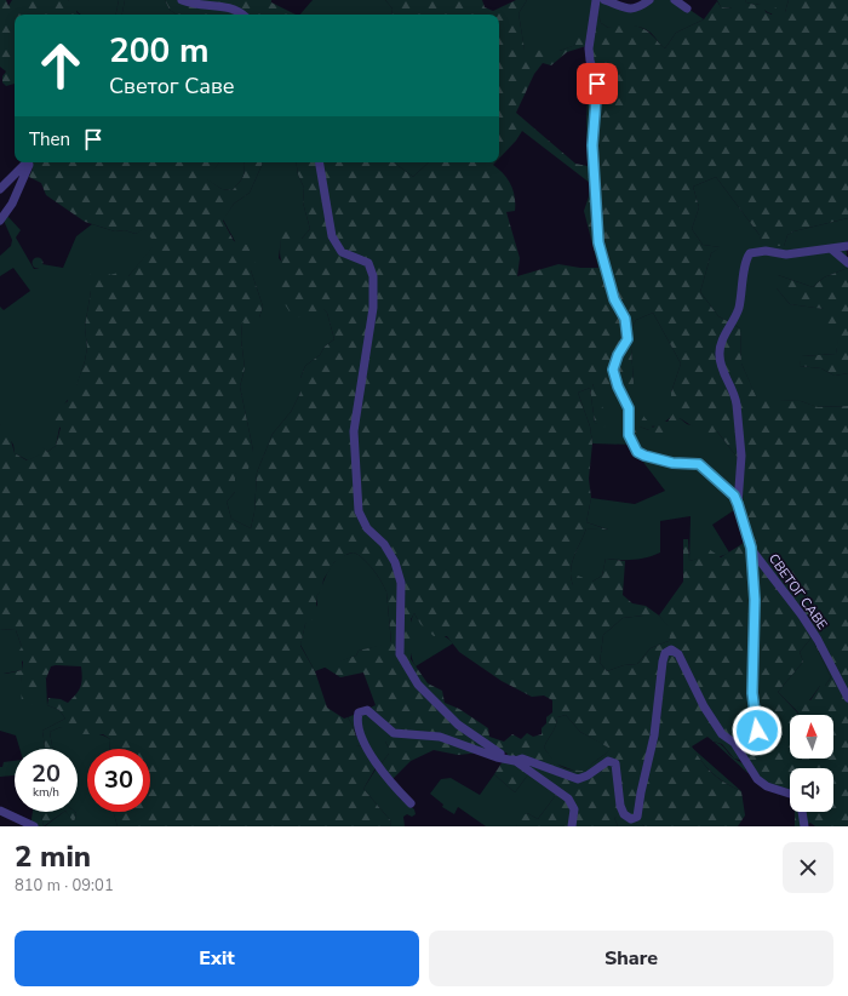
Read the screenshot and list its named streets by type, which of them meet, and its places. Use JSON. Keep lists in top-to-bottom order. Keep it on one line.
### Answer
{"streets":{"street":["СВЕТОГ САВЕ"]},"north":"top","page":{"turn":["200 m","Светог Саве"],"then":"Then","speed":"20 km/h","limit":"30","heading":["2 min","810 m · 09:01"],"buttons":["Exit","Share"]}}
